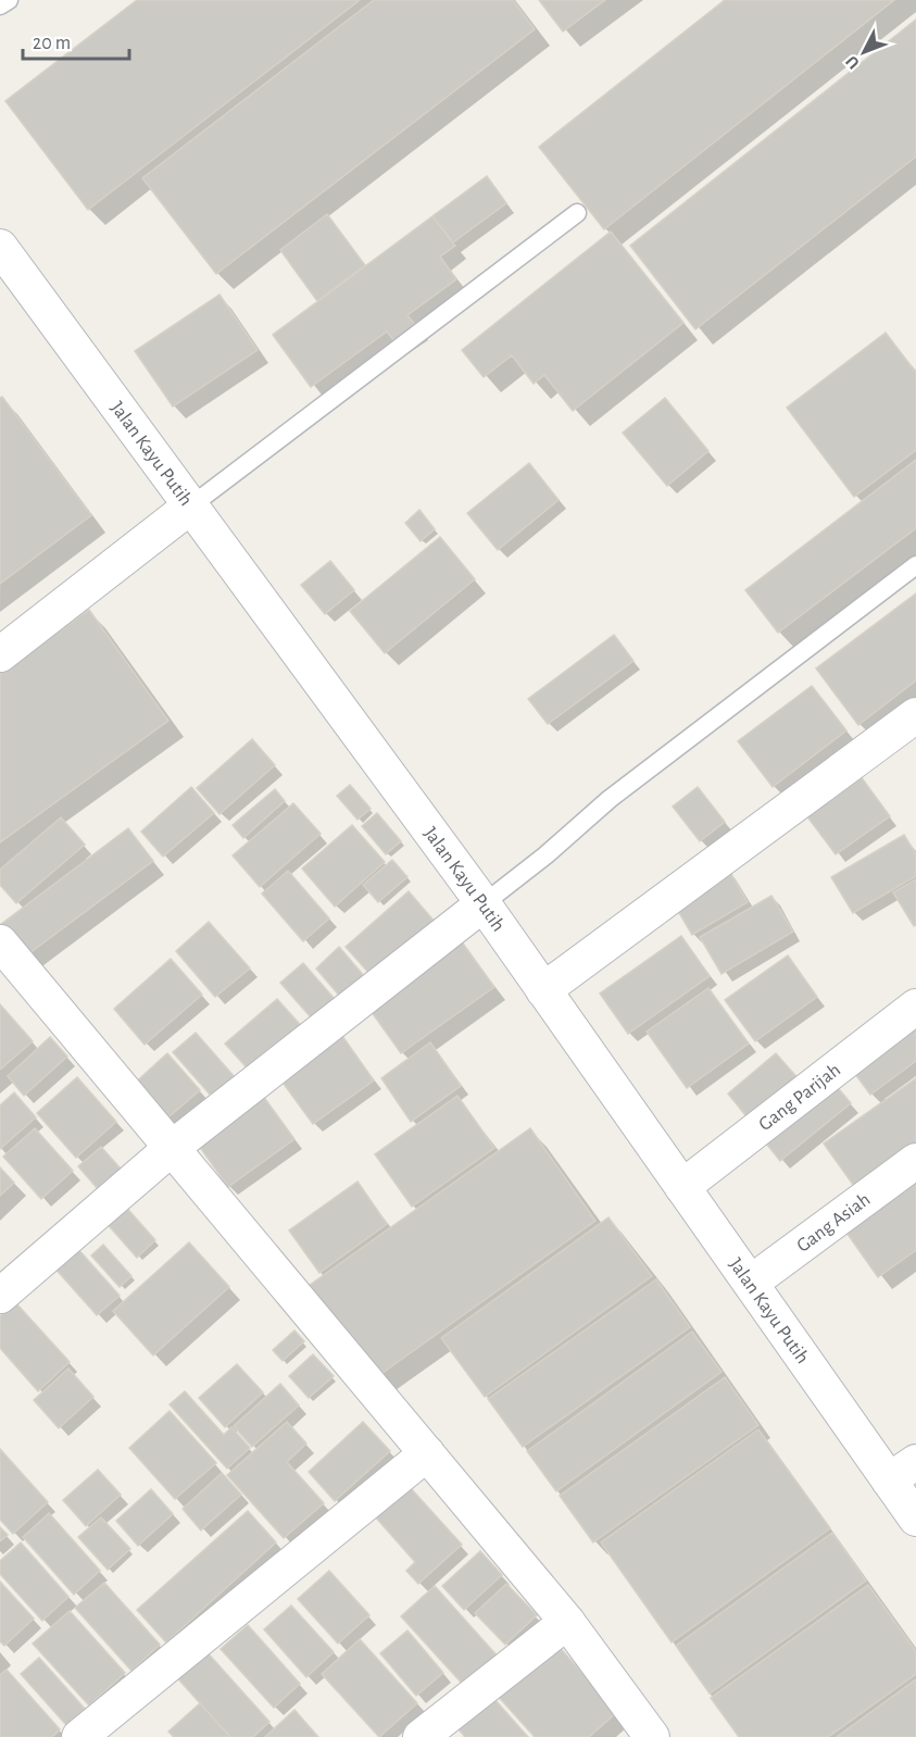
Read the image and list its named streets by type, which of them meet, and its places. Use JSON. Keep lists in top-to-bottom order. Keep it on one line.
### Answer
{"streets":{"street":["Jalan Kayu Putih","Gang Parijah","Gang Asiah"]},"crossings":[["Jalan Kayu Putih","Gang Parijah"],["Jalan Kayu Putih","Gang Asiah"]],"scale_bar":"20 m","north":"bottom left"}
